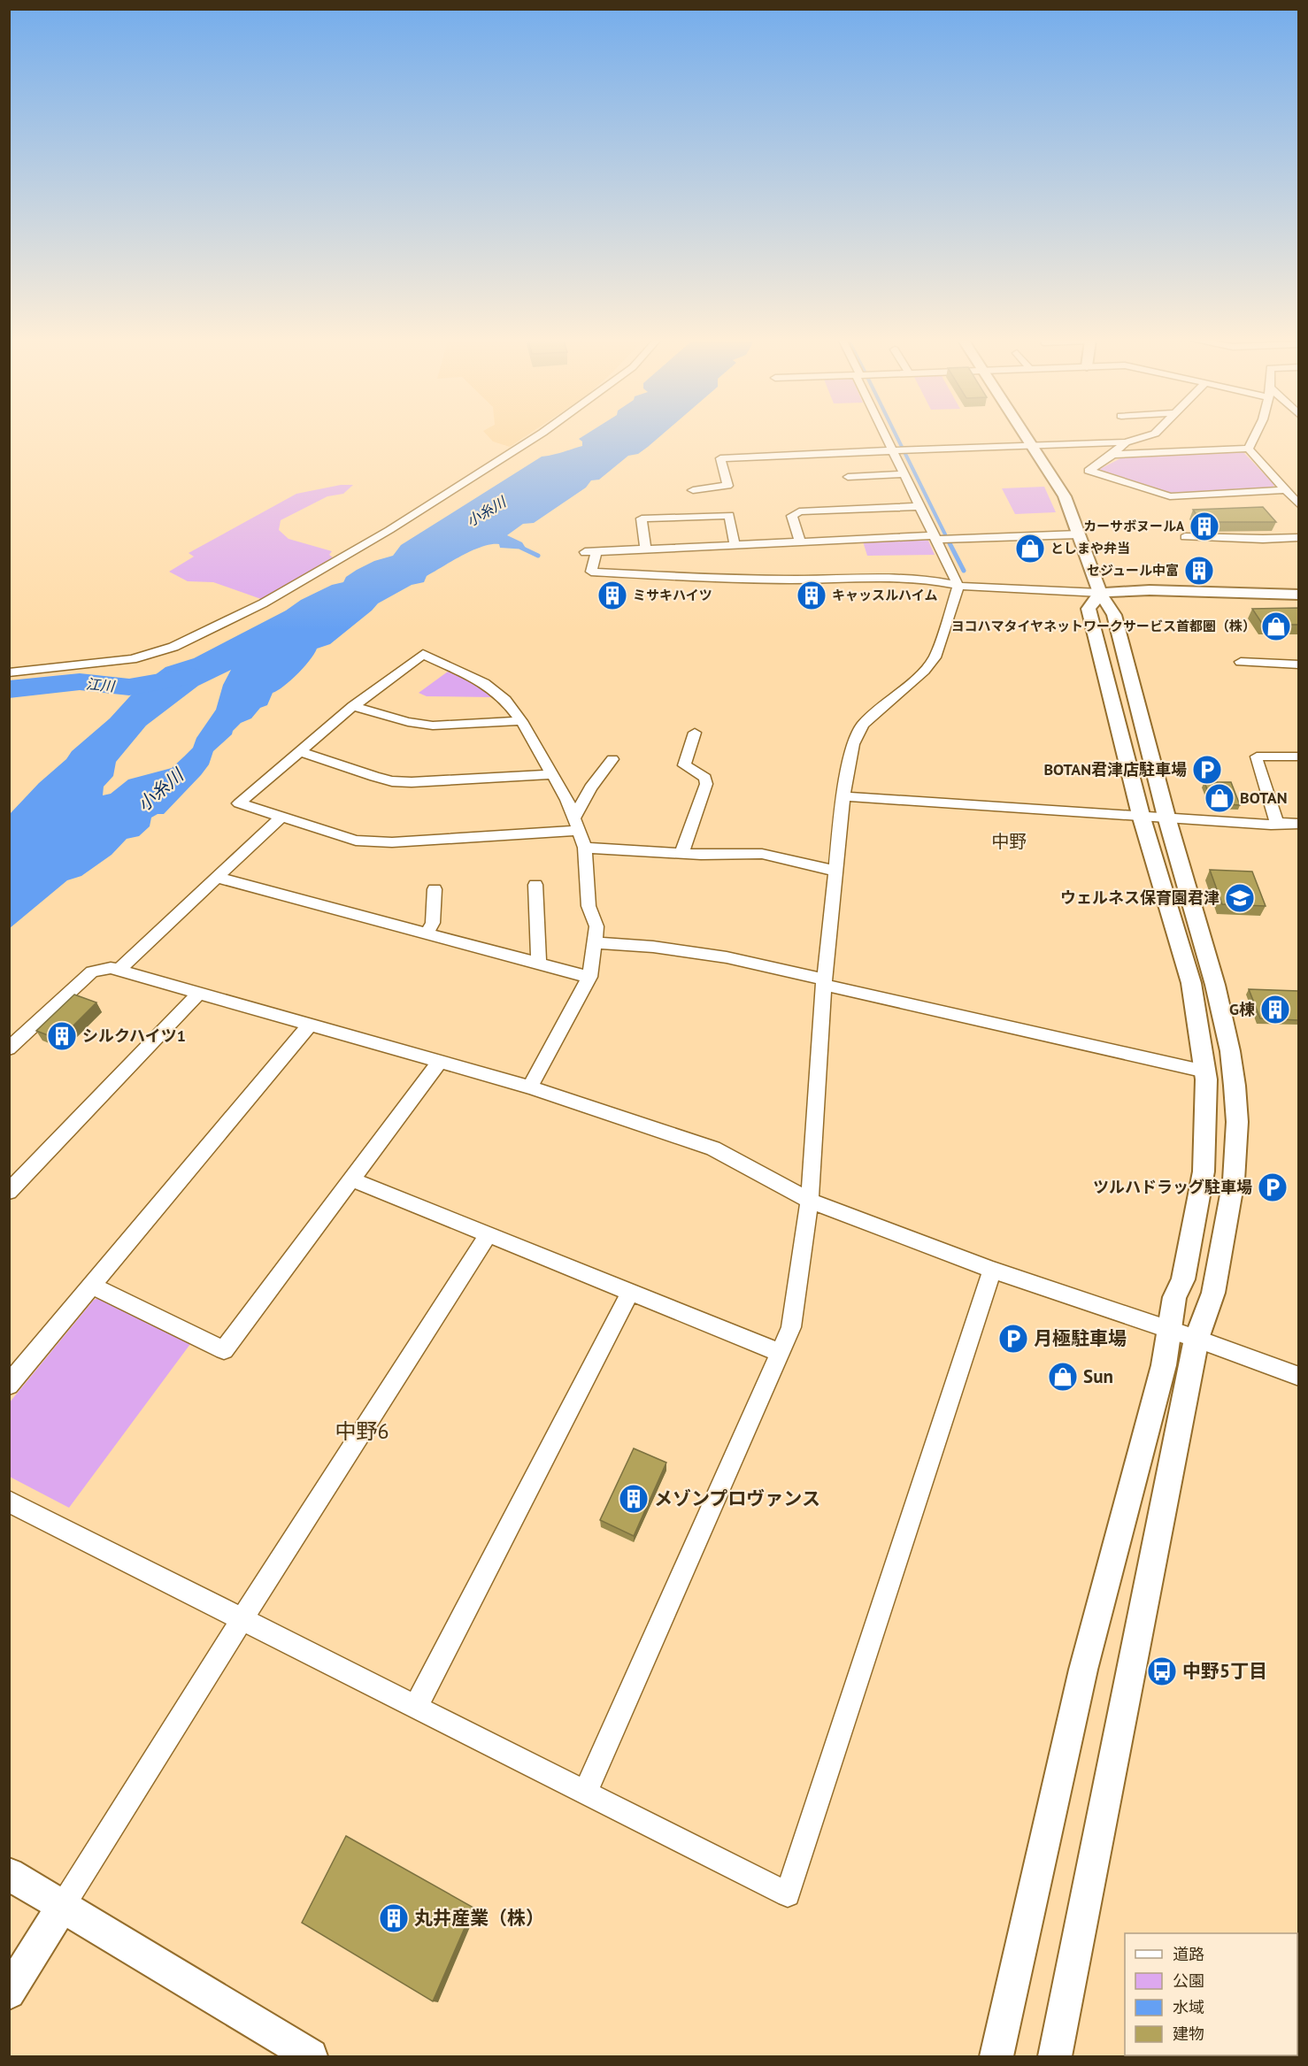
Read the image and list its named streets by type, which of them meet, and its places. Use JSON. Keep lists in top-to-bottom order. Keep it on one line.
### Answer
{"districts":["中野","中野6"],"water":["小糸川","江川"],"places":{"building":["カーサボヌールA","セジュール中富","ミサキハイツ","キャッスルハイム","G棟","シルクハイツ1","メゾンプロヴァンス","丸井産業（株）"],"shop":["としまや弁当","ヨコハマタイヤネットワークサービス首都圏（株）","BOTAN","Sun"],"parking":["BOTAN君津店駐車場","ツルハドラッグ駐車場","月極駐車場"],"school or university":["ウェルネス保育園君津"],"bus stop":["中野5丁目"]},"legend":["道路","公園","水域","建物"]}
